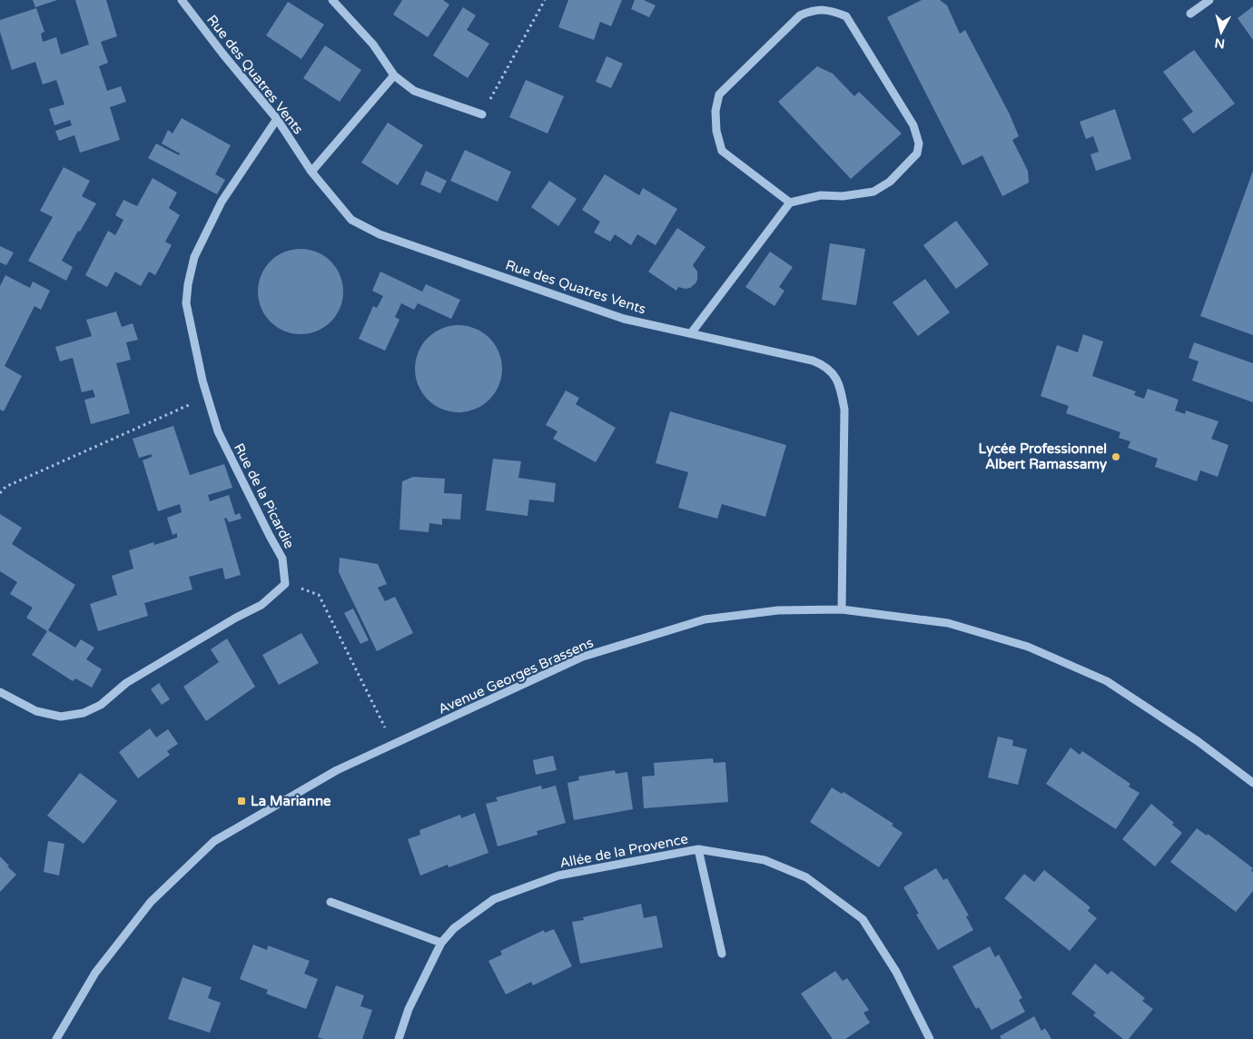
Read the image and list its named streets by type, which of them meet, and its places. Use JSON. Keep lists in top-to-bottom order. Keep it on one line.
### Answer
{"streets":{"street":["Rue des Quatres Vents","Rue de la Picardie","Avenue Georges Brassens","Allée de la Provence"]},"crossings":[["Rue des Quatres Vents","Rue de la Picardie"],["Rue des Quatres Vents","Avenue Georges Brassens"]],"places":{"other":["Lycée Professionnel Albert Ramassamy"],"transit":["La Marianne"]},"north":"bottom"}
